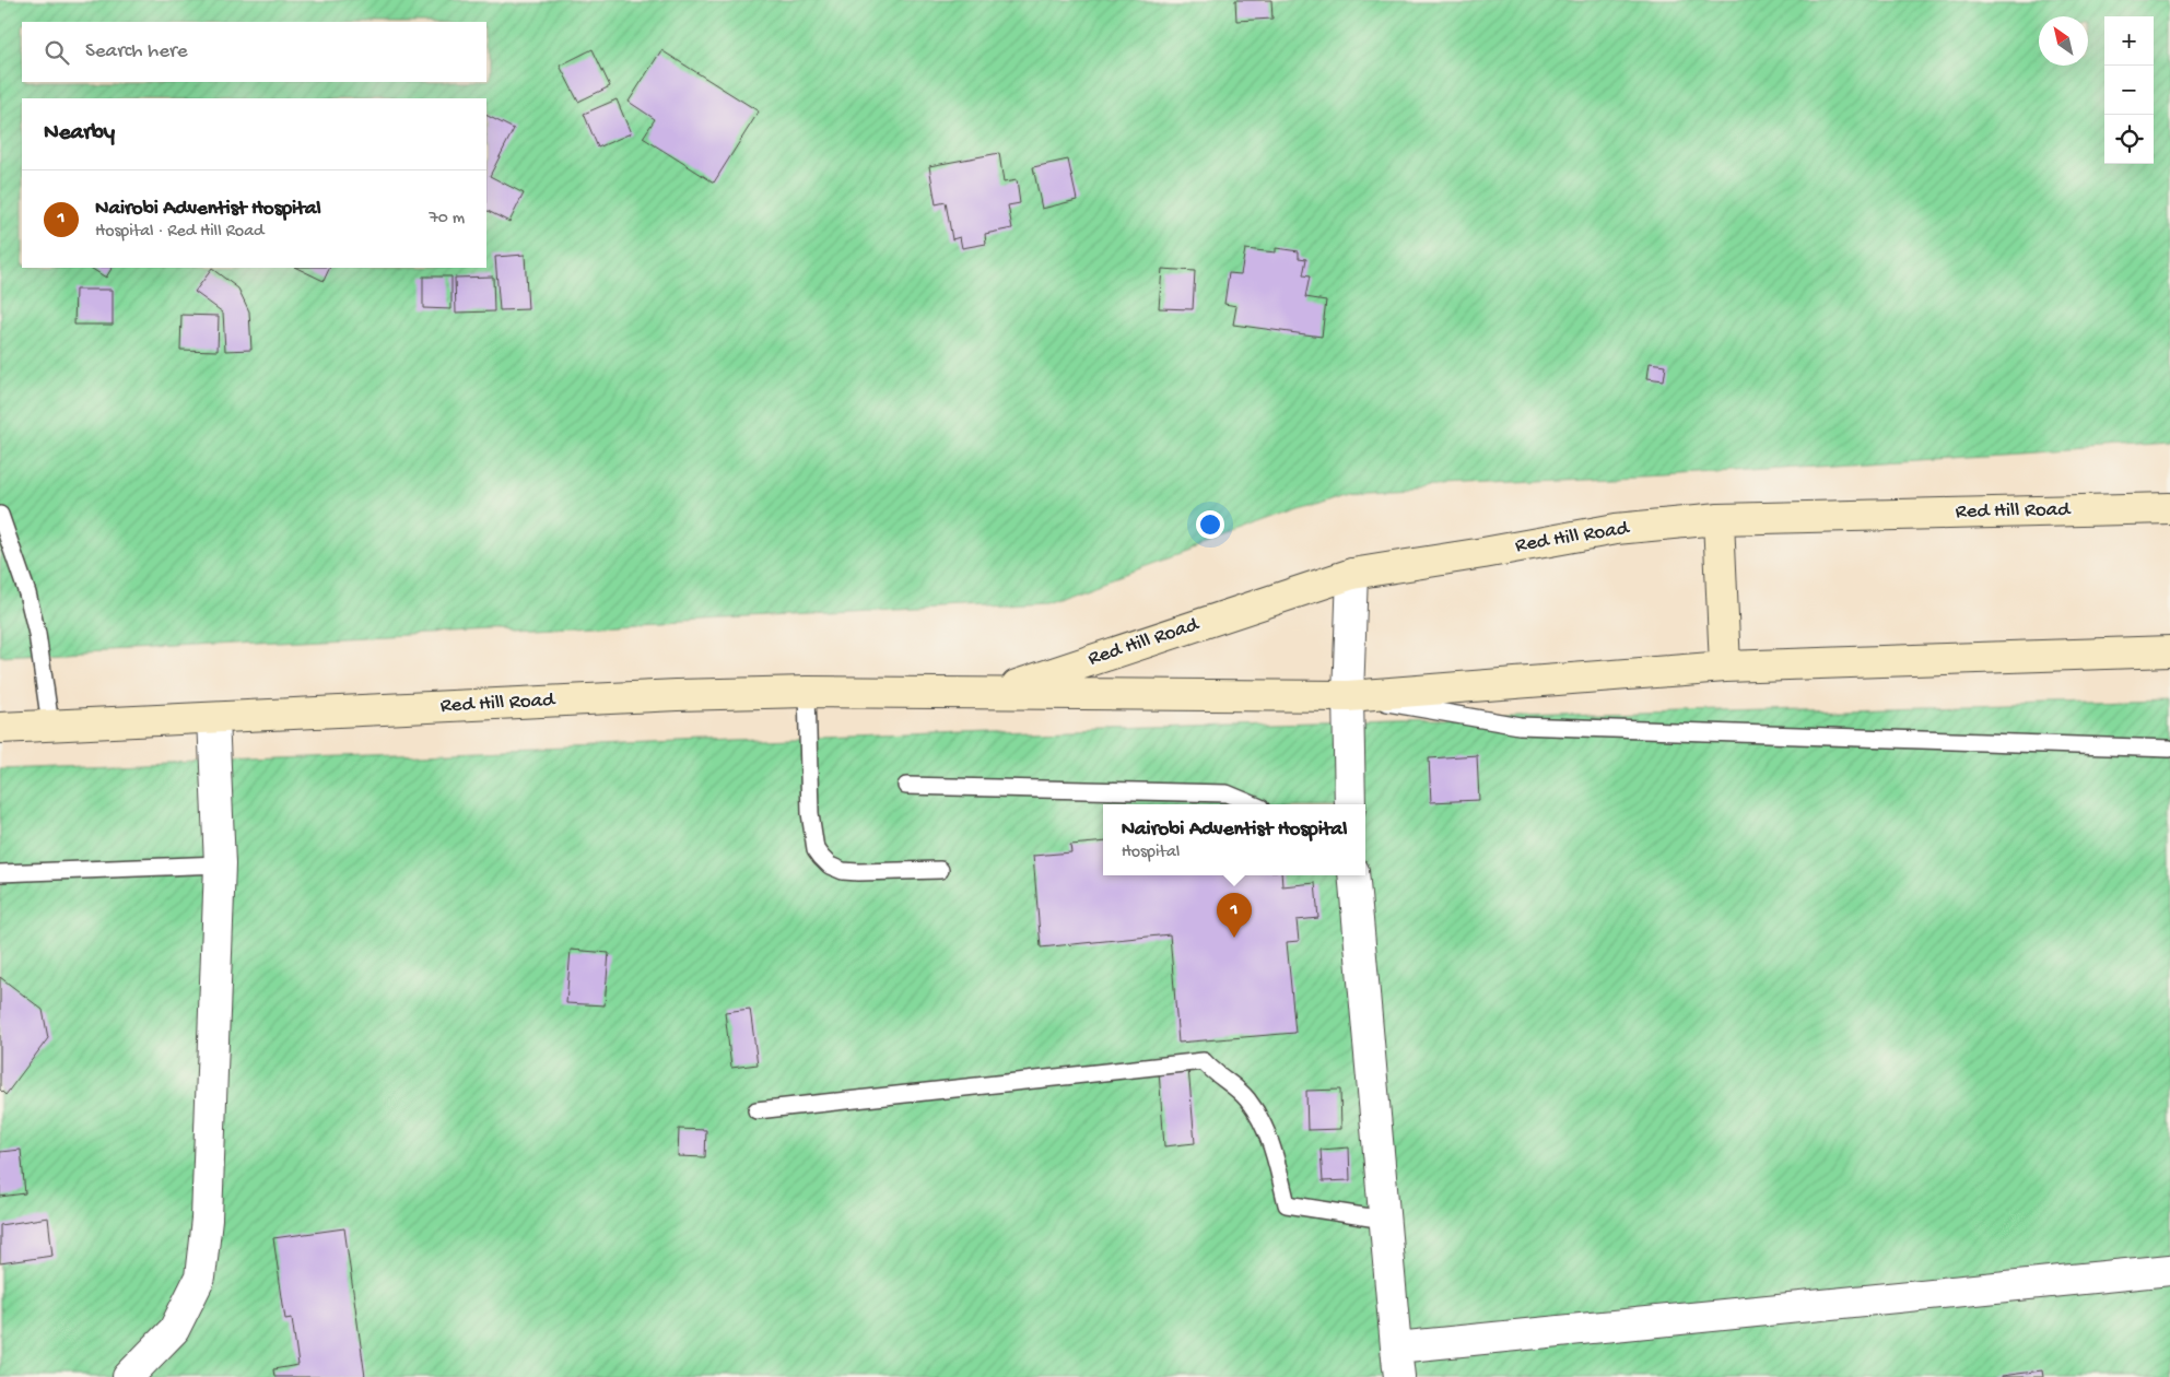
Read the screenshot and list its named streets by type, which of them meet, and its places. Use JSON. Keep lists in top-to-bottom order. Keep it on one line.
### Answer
{"streets":{"main road":["Red Hill Road"]},"north":"top left","page":{"map_buttons":["+","−"],"search":"Search here","heading":"Nearby","list":[{"mark":"1","name":"Nairobi Adventist Hospital","note":"Hospital · Red Hill Road","value":"70 m"}],"popup":["Nairobi Adventist Hospital","Hospital"],"pins":"1"}}
